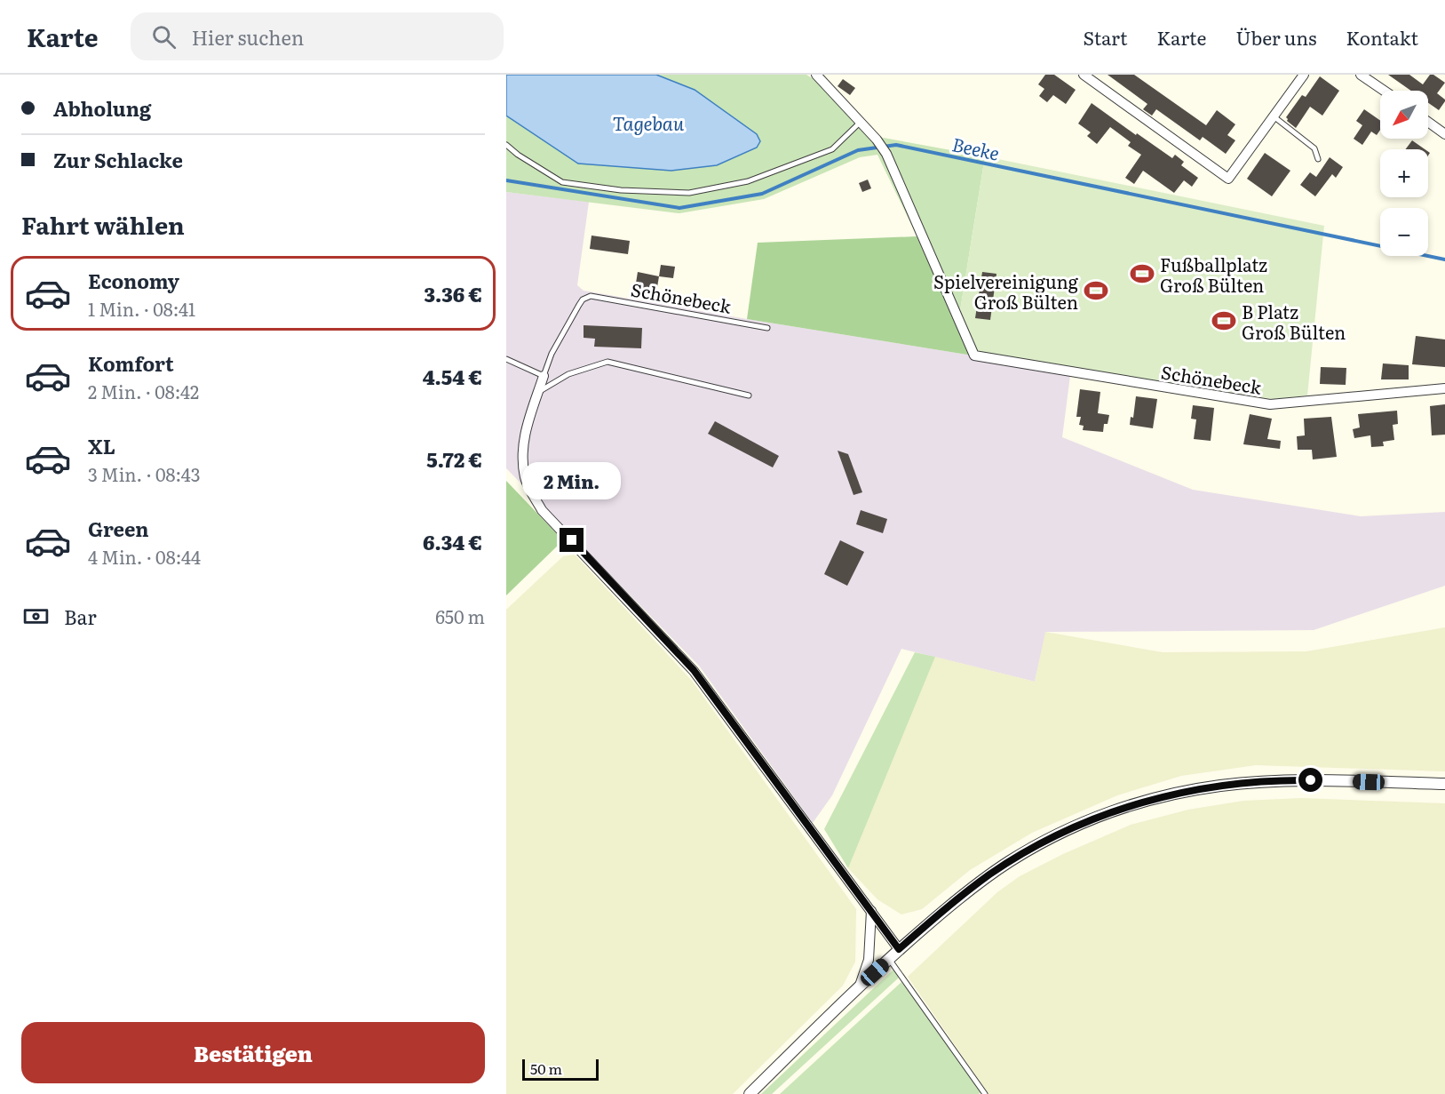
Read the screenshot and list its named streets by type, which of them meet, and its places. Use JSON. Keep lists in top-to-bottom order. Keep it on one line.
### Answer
{"streets":{"street":["Schönebeck"]},"water":["Tagebau","Beeke"],"places":{"sports":["Fußballplatz Groß Bülten","Spielvereinigung Groß Bülten","B Platz Groß Bülten"]},"scale_bar":"50 m","north":"bottom left","page":{"header":"Karte","search":"Hier suchen","nav":["Start","Karte","Über uns","Kontakt"],"banner":["Abholung","Zur Schlacke"],"map_buttons":["+","−"],"heading":"Fahrt wählen","list":[{"name":"Economy","note":"1 Min. · 08:41","value":"3.36 €"},{"name":"Komfort","note":"2 Min. · 08:42","value":"4.54 €"},{"name":"XL","note":"3 Min. · 08:43","value":"5.72 €"},{"name":"Green","note":"4 Min. · 08:44","value":"6.34 €"}],"bubble":"2 Min.","pay":["Bar","650 m"],"buttons":"Bestätigen","scale":"50 m"}}
